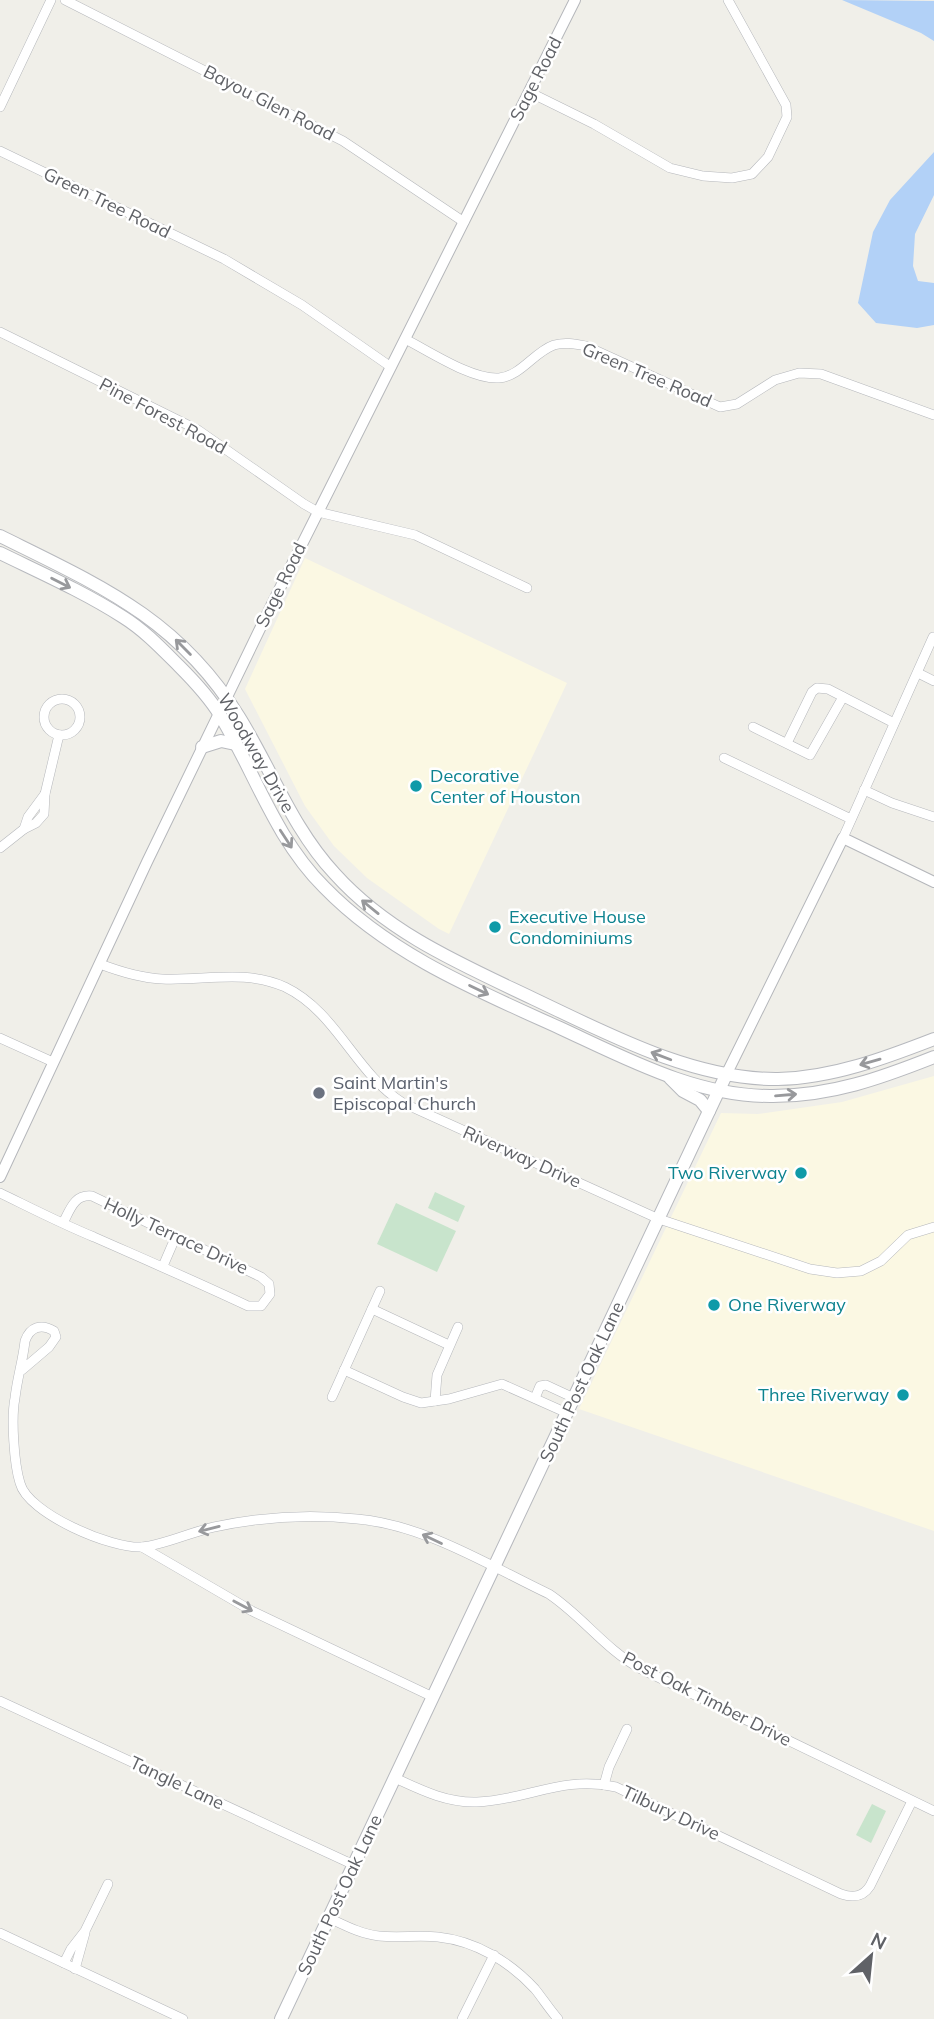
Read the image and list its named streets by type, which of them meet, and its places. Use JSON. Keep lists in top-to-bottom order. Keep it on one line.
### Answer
{"streets":{"main road":["Woodway Drive","South Post Oak Lane"],"street":["Sage Road","Bayou Glen Road","Green Tree Road","Pine Forest Road","Riverway Drive","Holly Terrace Drive","Post Oak Timber Drive","Tangle Lane","Tilbury Drive"]},"crossings":[["Sage Road","Bayou Glen Road"],["Sage Road","Green Tree Road"],["Sage Road","Pine Forest Road"],["Sage Road","Woodway Drive"],["Sage Road","Riverway Drive"],["Woodway Drive","South Post Oak Lane"],["Riverway Drive","South Post Oak Lane"],["South Post Oak Lane","Post Oak Timber Drive"],["South Post Oak Lane","Tangle Lane"],["South Post Oak Lane","Tilbury Drive"],["Post Oak Timber Drive","Tilbury Drive"]],"places":["Decorative Center of Houston","Executive House Condominiums","Saint Martin's Episcopal Church","Two Riverway","One Riverway","Three Riverway"],"north":"top right"}
